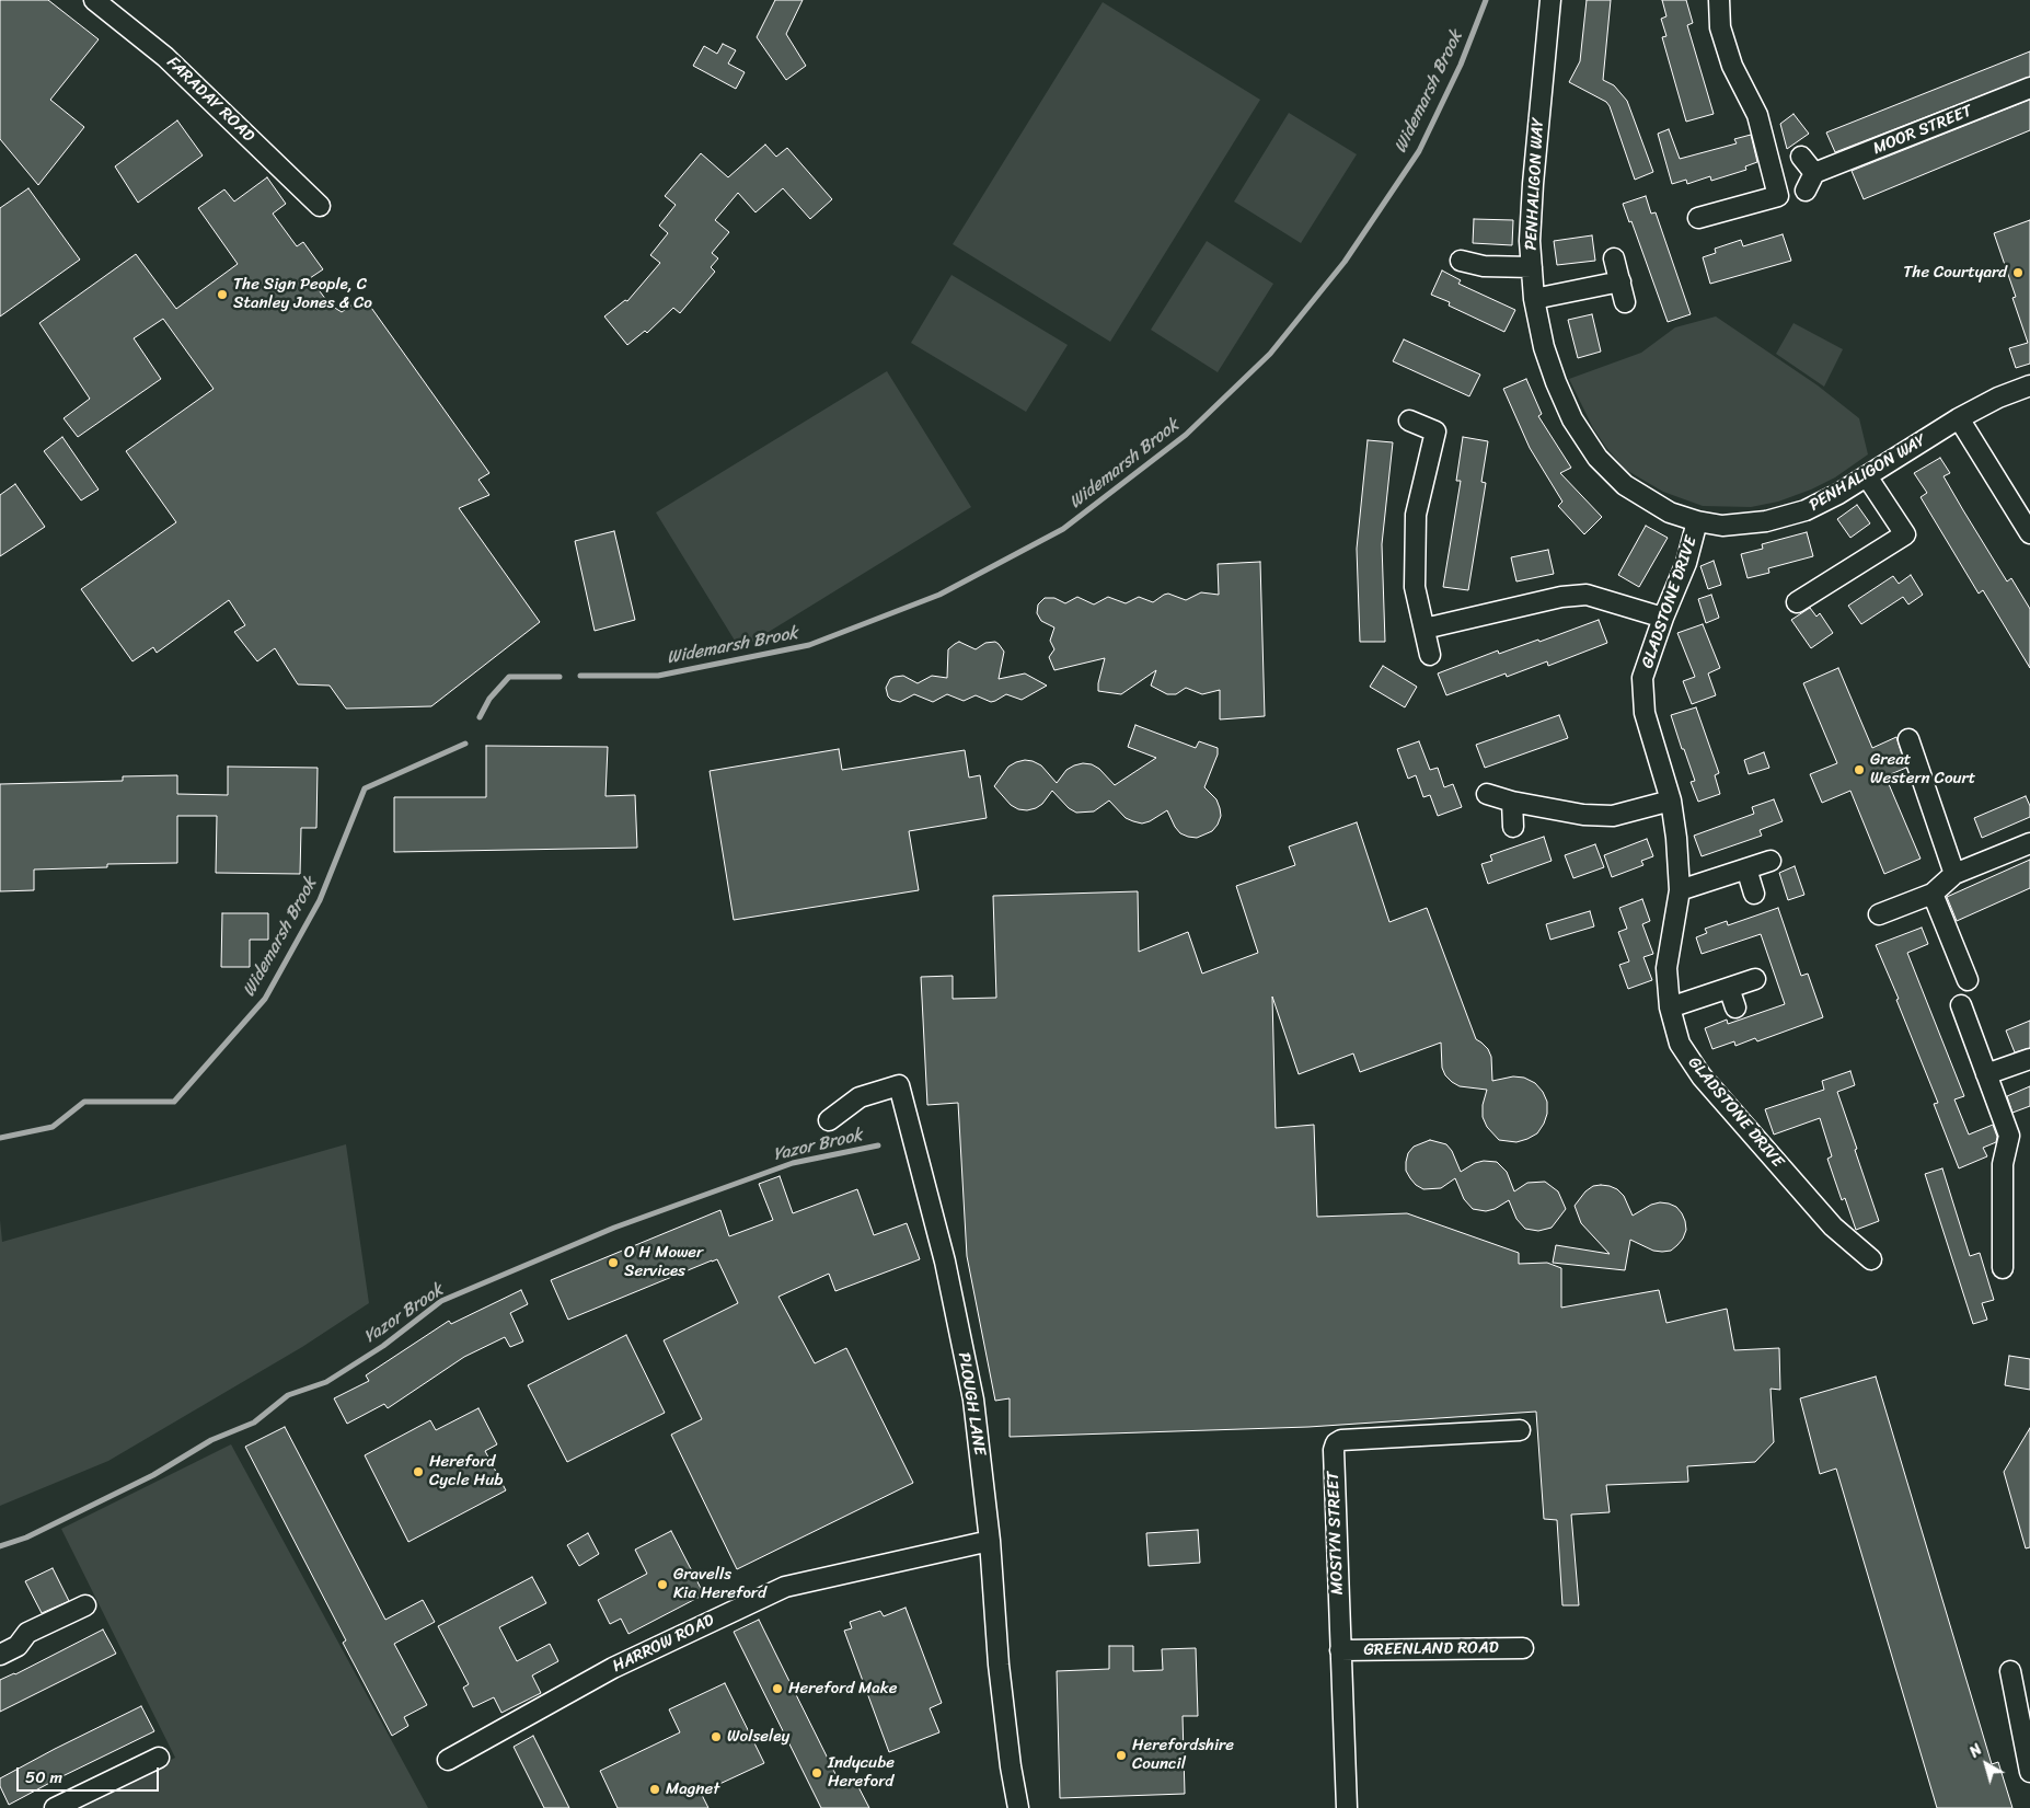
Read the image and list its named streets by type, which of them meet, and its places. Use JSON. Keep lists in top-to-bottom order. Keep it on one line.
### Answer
{"streets":{"street":["FARADAY ROAD","MOOR STREET","PENHALIGON WAY","GLADSTONE DRIVE","PLOUGH LANE","MOSTYN STREET","HARROW ROAD","GREENLAND ROAD"]},"crossings":[["PENHALIGON WAY","GLADSTONE DRIVE"],["PLOUGH LANE","HARROW ROAD"],["MOSTYN STREET","GREENLAND ROAD"]],"water":["Widemarsh Brook","Yazor Brook"],"places":["The Courtyard","The Sign People, C Stanley Jones & Co","Great Western Court","O H Mower Services","Hereford Cycle Hub","Gravells Kia Hereford","Hereford Make","Wolseley","Herefordshire Council","Indycube Hereford","Magnet"],"scale_bar":"50 m","north":"top left"}
